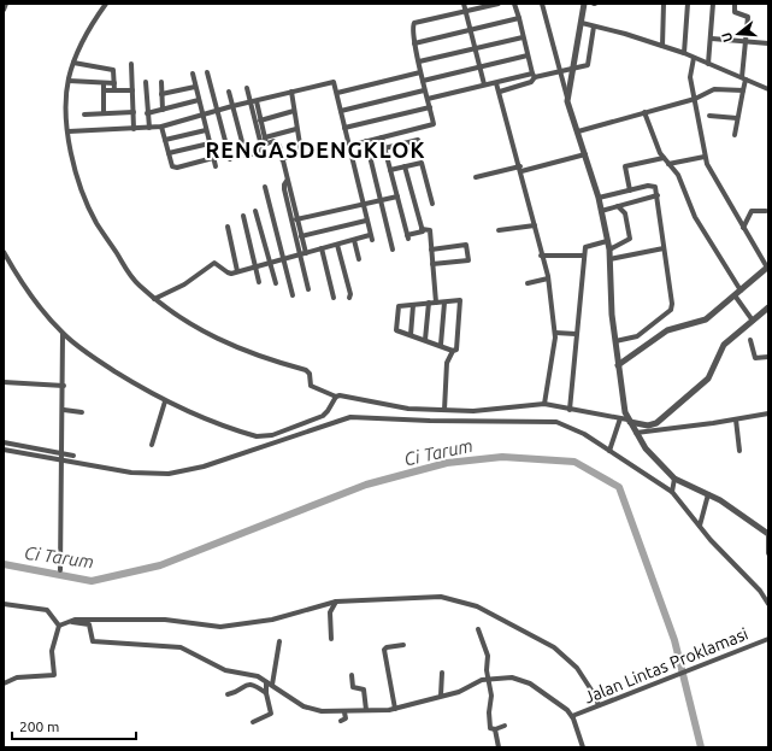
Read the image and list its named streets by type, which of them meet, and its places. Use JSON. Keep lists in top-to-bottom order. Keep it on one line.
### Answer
{"streets":{"street":["Jalan Lintas Proklamasi"]},"districts":["RENGASDENGKLOK"],"water":["Ci Tarum"],"scale_bar":"200 m","north":"left"}
